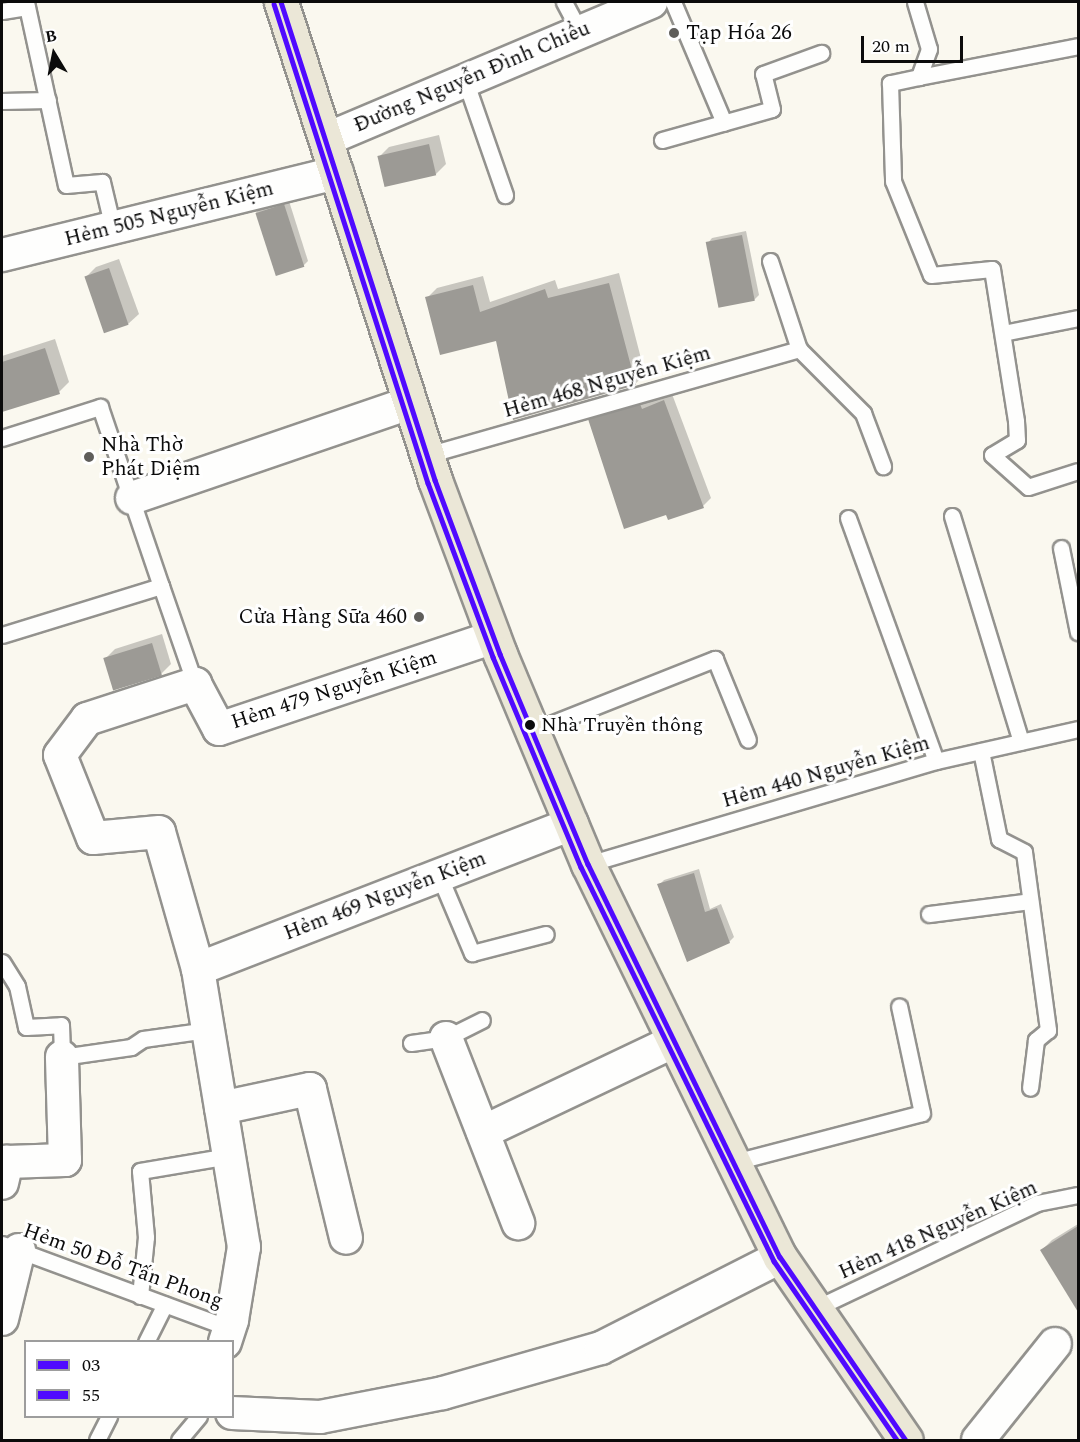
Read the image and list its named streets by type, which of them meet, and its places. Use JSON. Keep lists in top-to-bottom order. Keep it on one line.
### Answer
{"streets":{"street":["Đường Nguyễn Đình Chiểu","Hẻm 505 Nguyễn Kiệm","Hẻm 479 Nguyễn Kiệm","Hẻm 469 Nguyễn Kiệm"],"lane":["Hẻm 468 Nguyễn Kiệm","Hẻm 440 Nguyễn Kiệm","Hẻm 418 Nguyễn Kiệm","Hẻm 50 Đỗ Tấn Phong"]},"places":["Tạp Hóa 26","Nhà Thờ Phát Diệm","Cửa Hàng Sữa 460","Nhà Truyền thông"],"lines":["transit line 03","transit line 55"],"legend":["03","55"],"scale_bar":"20 m","north":"top"}
